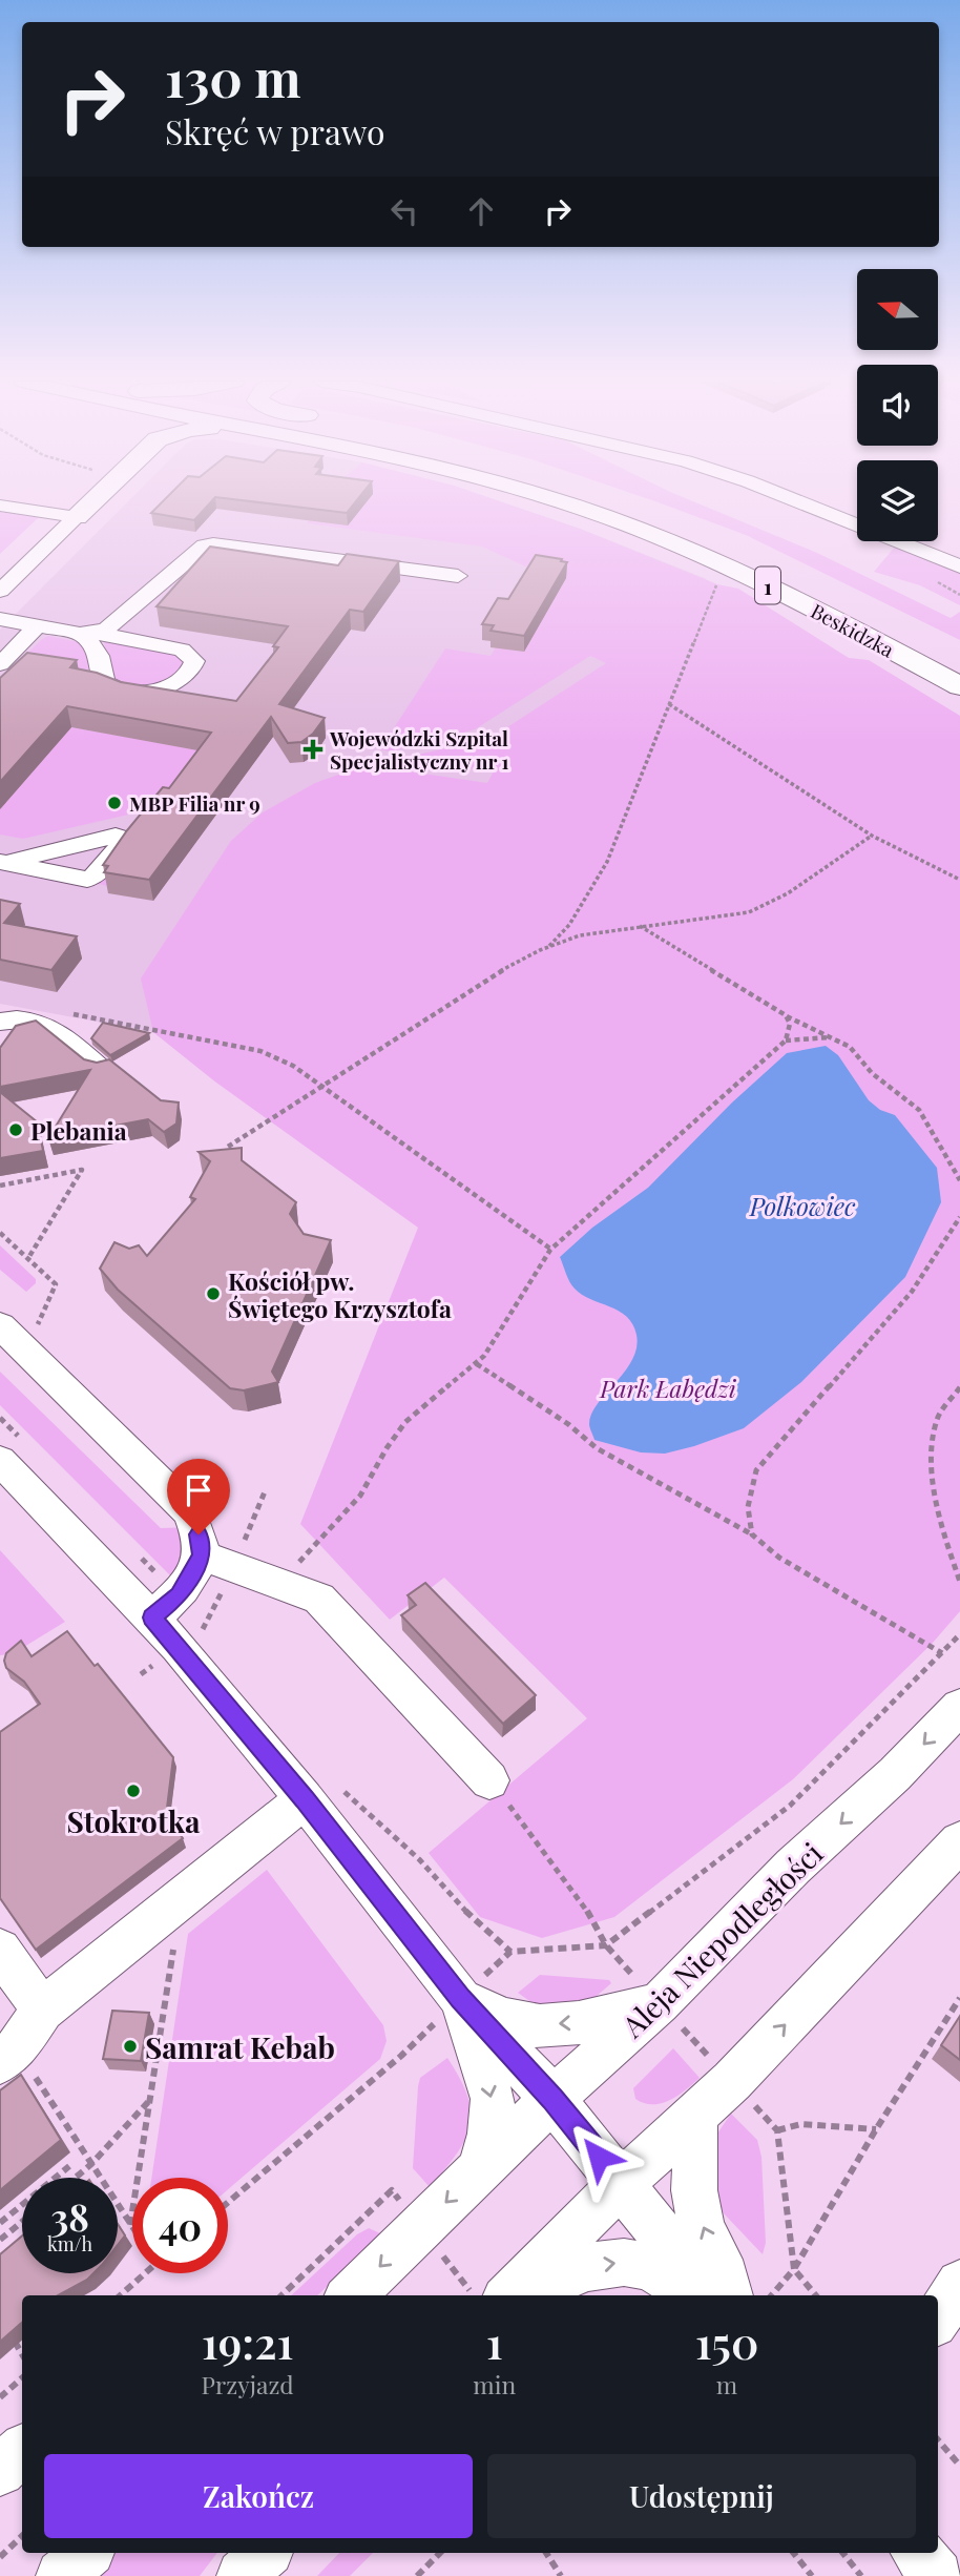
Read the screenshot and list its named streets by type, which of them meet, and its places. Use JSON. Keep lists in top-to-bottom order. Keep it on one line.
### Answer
{"streets":{"main road":["1","Beskidzka"],"street":["Aleja Niepodległości"]},"water":["Polkowiec"],"parks":["Park Łabędzi"],"places":{"health":["Wojewódzki Szpital Specjalistyczny nr 1"],"other":["MBP Filia nr 9","Plebania","Kościół pw. Świętego Krzysztofa","Stokrotka","Samrat Kebab"]},"north":"left","page":{"turn":["130 m","Skręć w prawo"],"speed":"38 km/h","limit":"40","eta":["19:21","Przyjazd","1","min","150","m"],"buttons":["Zakończ","Udostępnij"]}}
